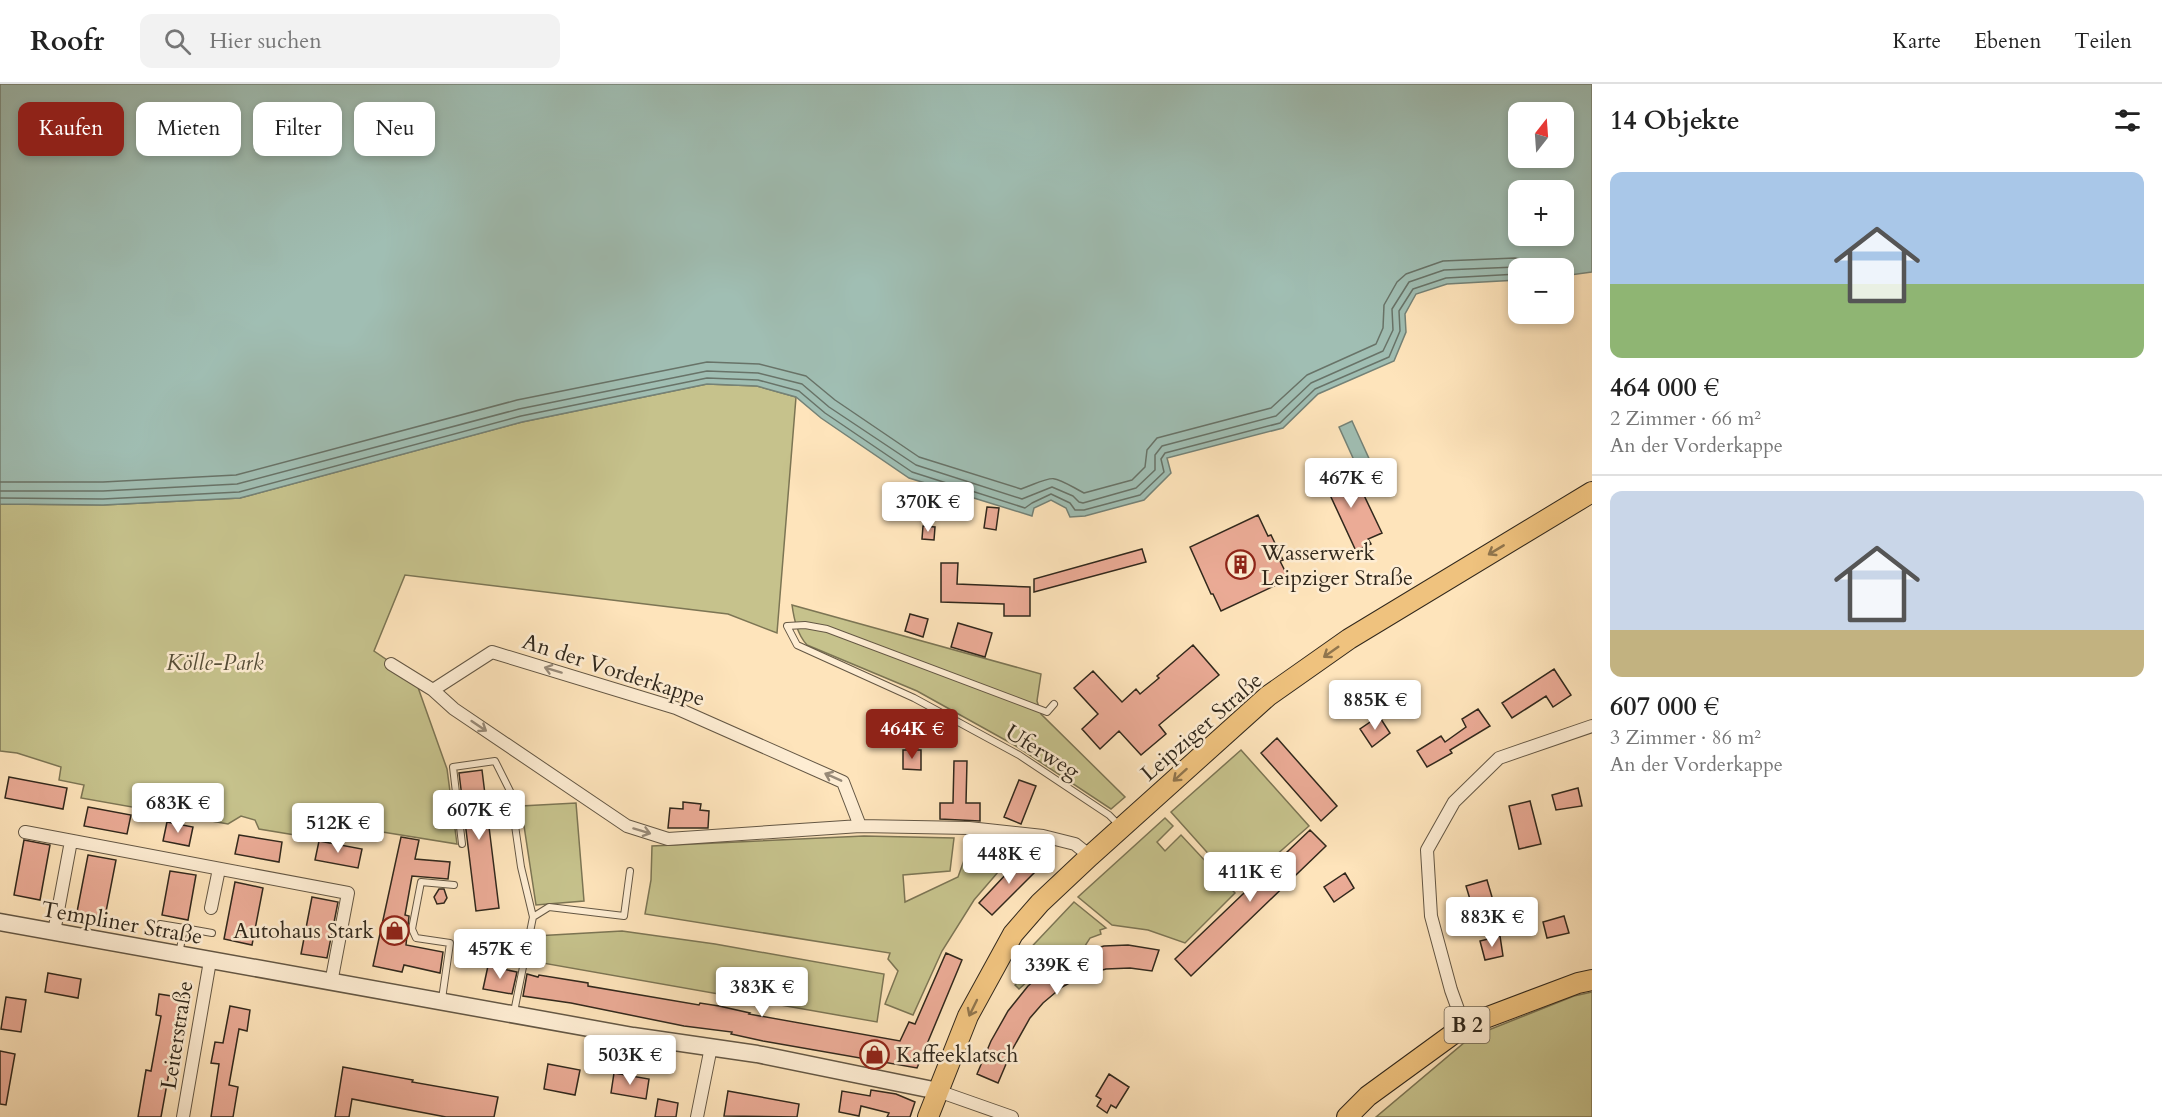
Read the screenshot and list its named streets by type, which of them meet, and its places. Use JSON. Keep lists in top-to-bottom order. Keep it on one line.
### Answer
{"streets":{"main road":["Leipziger Straße","B 2"],"street":["An der Vorderkappe","Templiner Straße","Leiterstraße"],"lane":["Uferweg"]},"crossings":[["Leipziger Straße","Uferweg"],["Leipziger Straße","Templiner Straße"],["Templiner Straße","Leiterstraße"]],"one_way":["Leipziger Straße"],"parks":["Kölle-Park"],"places":{"building":["Wasserwerk Leipziger Straße"],"shop":["Autohaus Stark","Kaffeeklatsch"]},"north":"top","page":{"header":"Roofr","search":"Hier suchen","nav":["Karte","Ebenen","Teilen"],"heading":"14 Objekte","map_buttons":["+","−"],"chip":["Kaufen","Mieten","Filter","Neu"],"list":[{"name":"464 000 €","note":"2 Zimmer · 66 m² · An der Vorderkappe"},{"name":"607 000 €","note":"3 Zimmer · 86 m² · An der Vorderkappe"}],"price":["467K €","370K €","885K €","464K €","683K €","607K €","512K €","448K €","411K €","883K €","457K €","339K €","383K €","503K €"]}}
